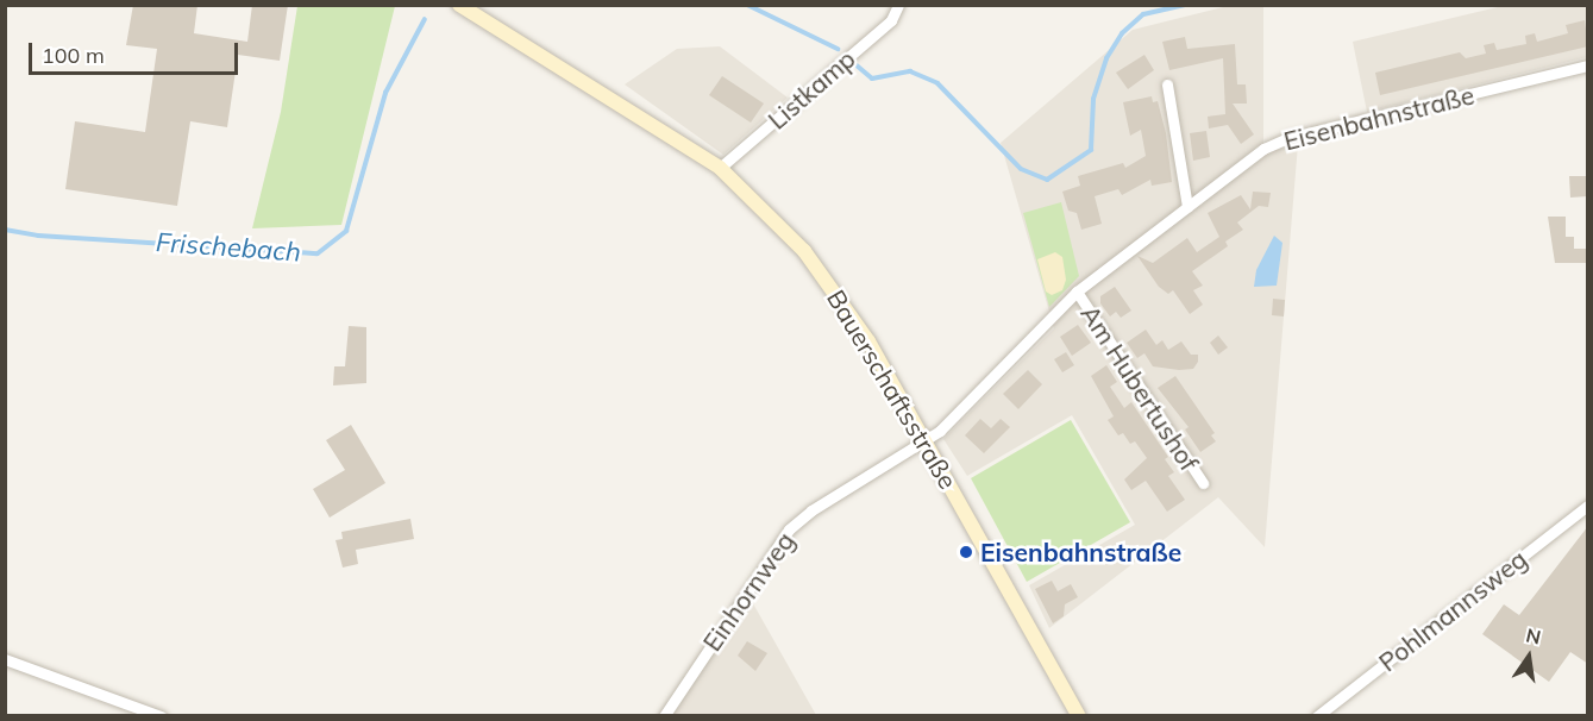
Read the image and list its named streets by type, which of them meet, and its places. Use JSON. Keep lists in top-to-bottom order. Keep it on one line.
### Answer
{"streets":{"street":["Listkamp","Eisenbahnstraße","Am Hubertushof","Bauerschaftsstraße","Einhornweg","Pohlmannsweg"]},"crossings":[["Listkamp","Bauerschaftsstraße"],["Eisenbahnstraße","Am Hubertushof"],["Eisenbahnstraße","Bauerschaftsstraße"],["Eisenbahnstraße","Einhornweg"],["Bauerschaftsstraße","Einhornweg"]],"water":["Frischebach"],"places":["Eisenbahnstraße"],"scale_bar":"100 m","north":"top"}
